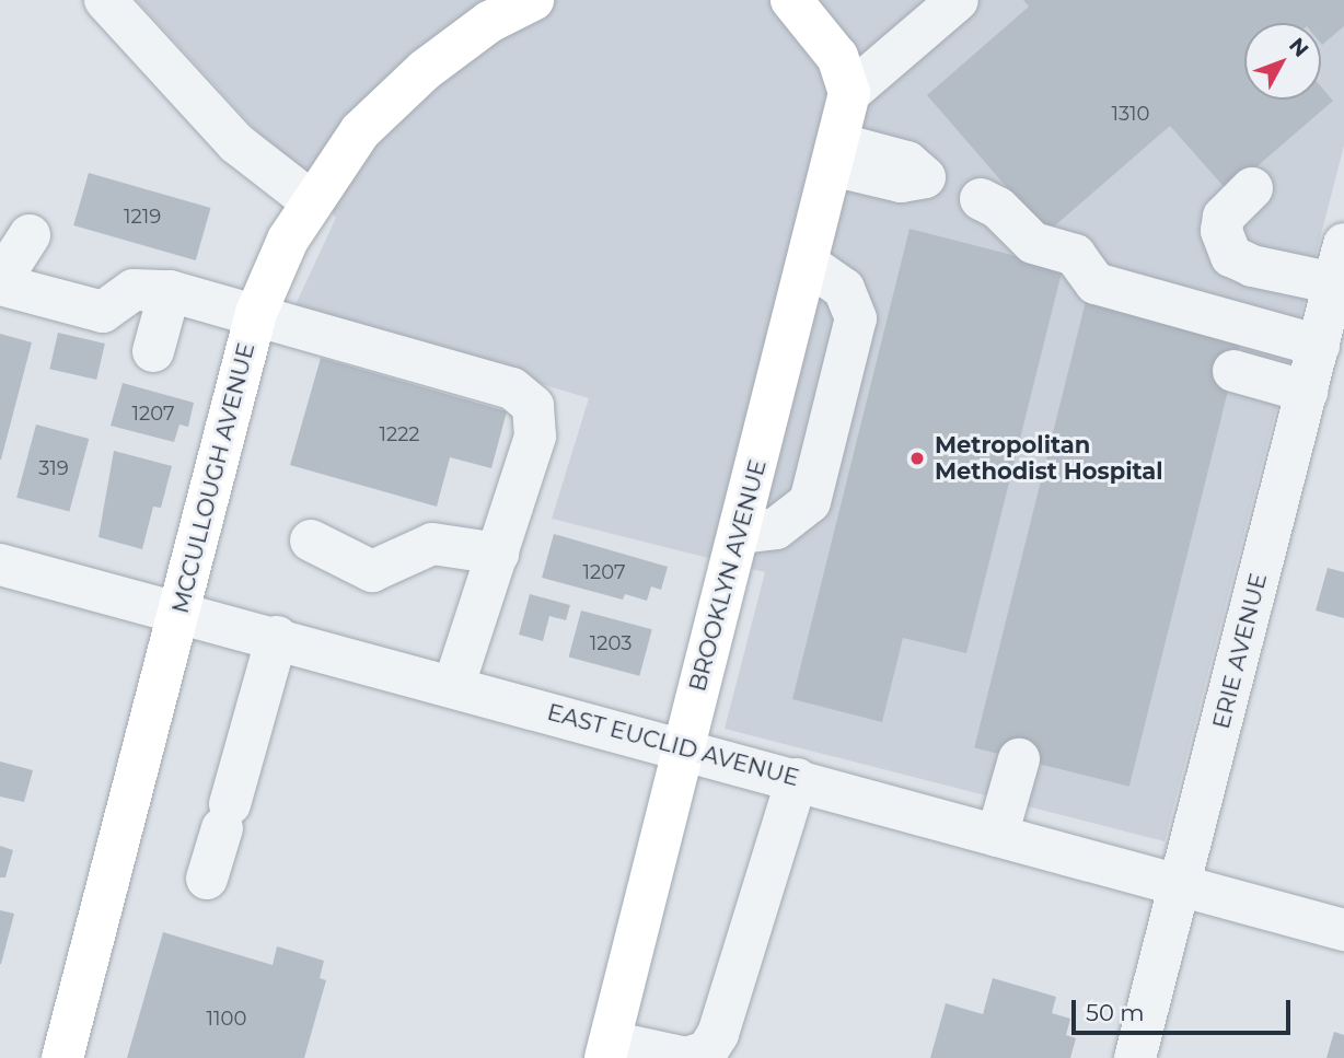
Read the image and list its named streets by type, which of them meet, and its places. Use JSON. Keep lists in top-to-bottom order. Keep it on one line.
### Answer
{"streets":{"main road":["MCCULLOUGH AVENUE","BROOKLYN AVENUE"],"street":["ERIE AVENUE","EAST EUCLID AVENUE"]},"crossings":[["MCCULLOUGH AVENUE","EAST EUCLID AVENUE"],["BROOKLYN AVENUE","EAST EUCLID AVENUE"],["ERIE AVENUE","EAST EUCLID AVENUE"]],"places":["Metropolitan Methodist Hospital"],"house_numbers":["1310","1219","1207","1222","319","1207","1203","1100"],"scale_bar":"50 m","north":"top right"}
